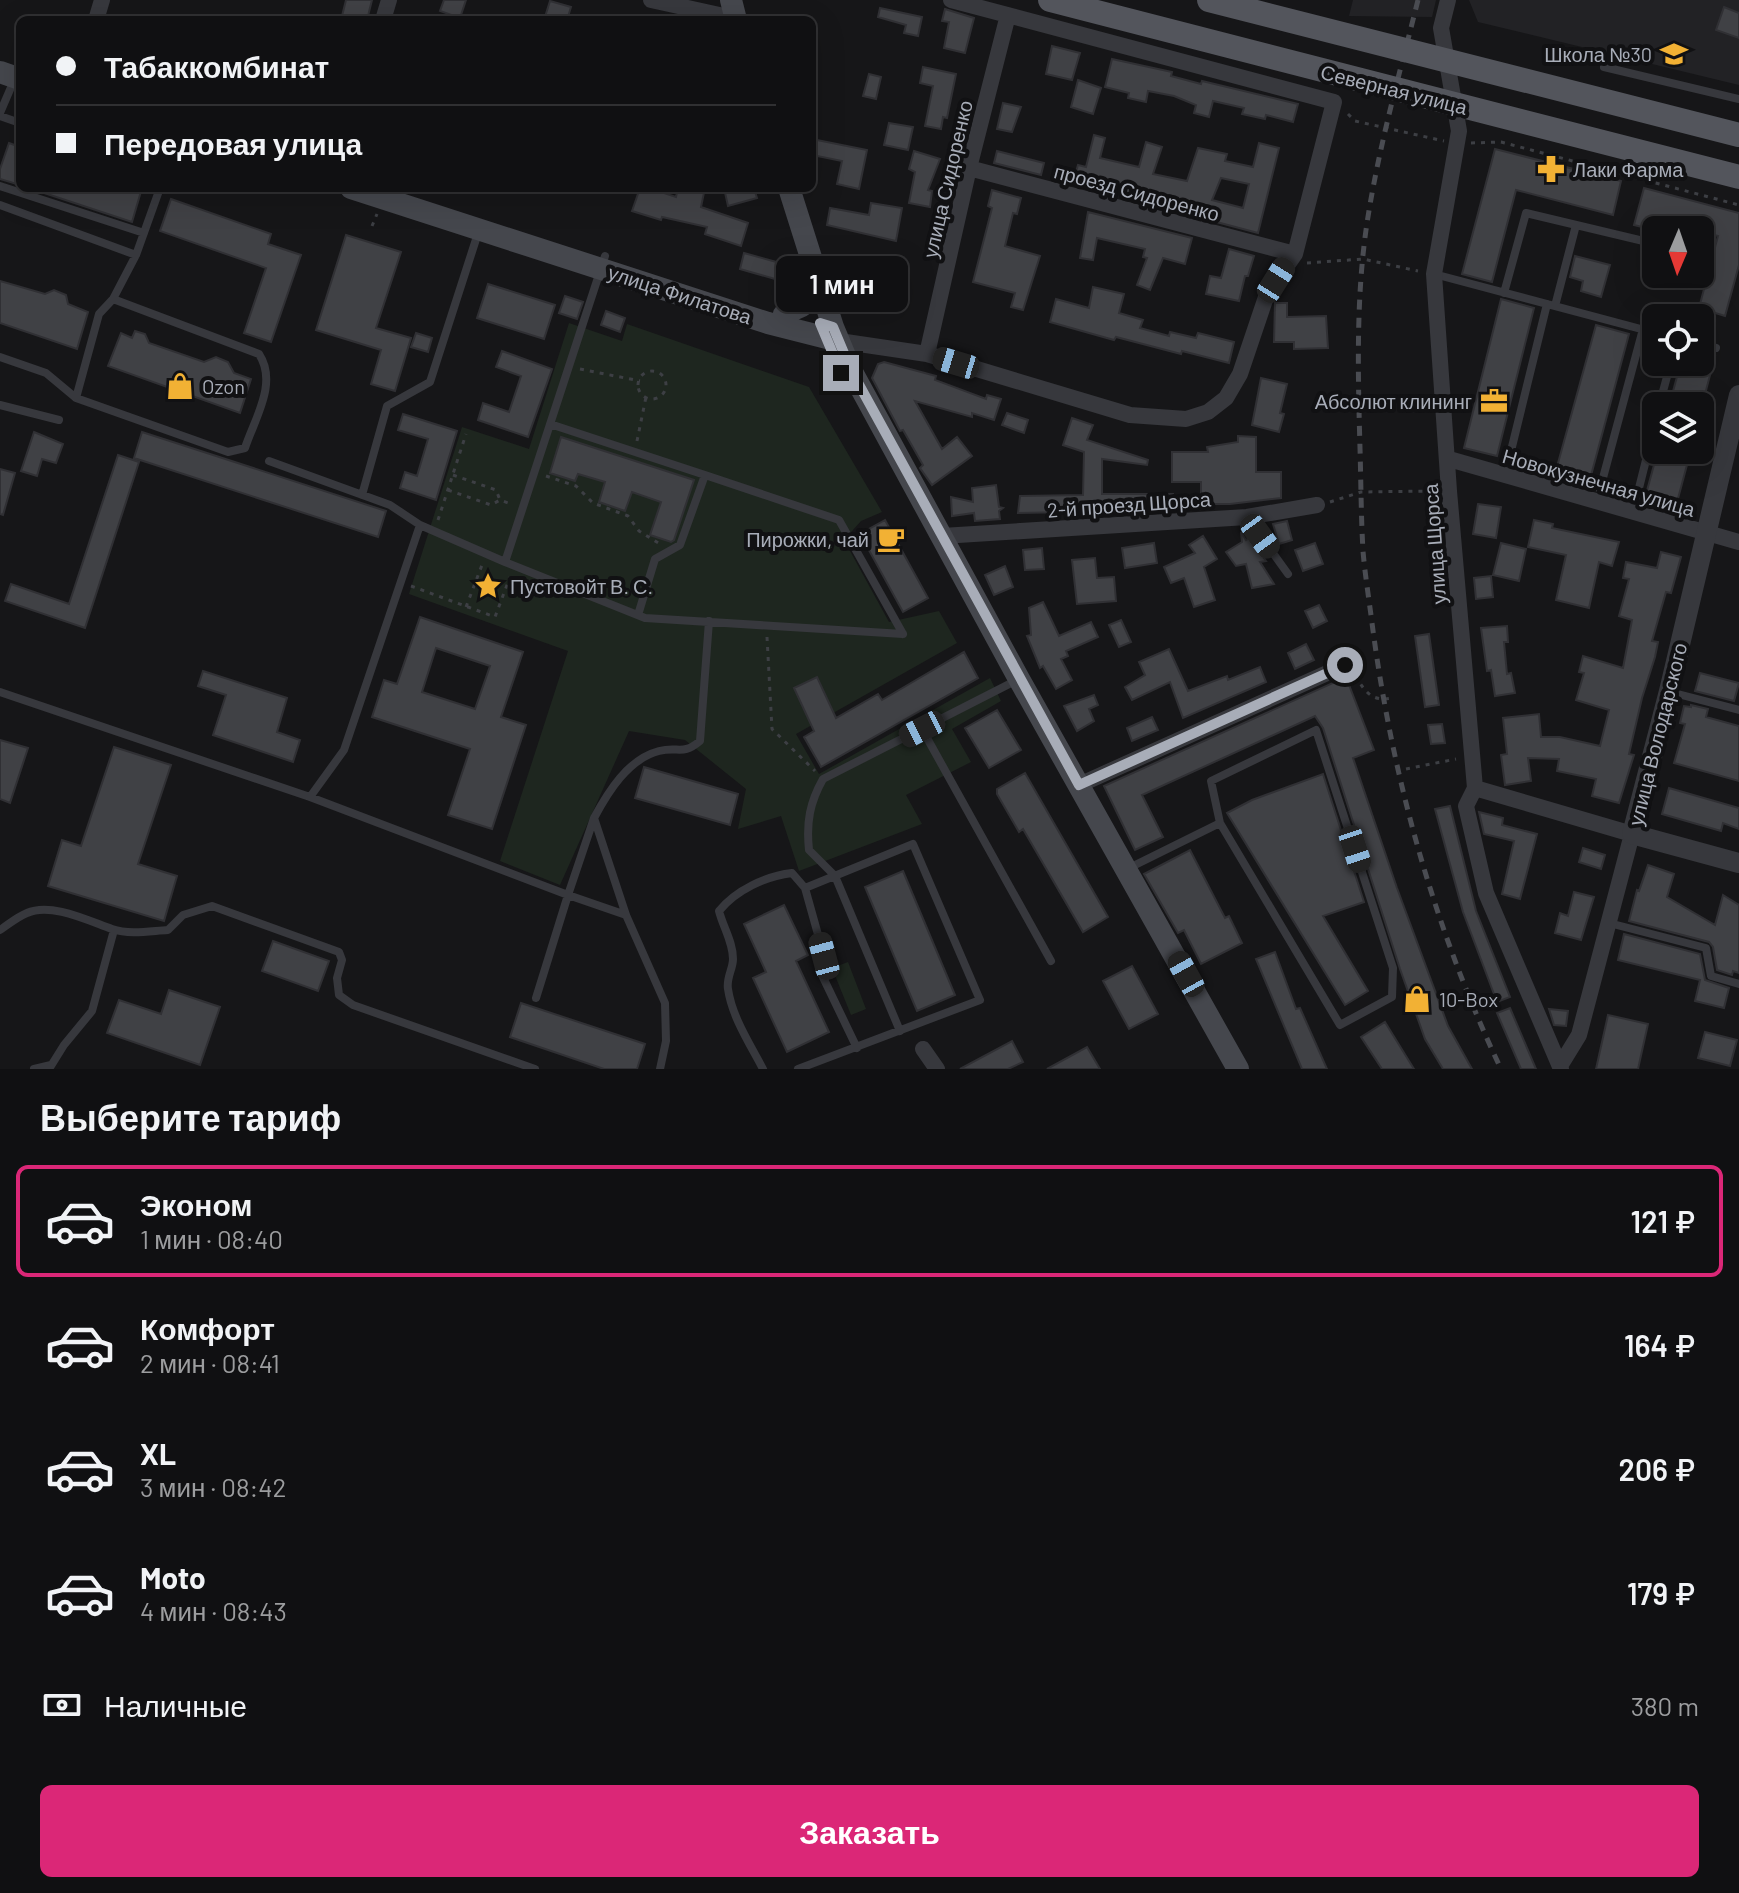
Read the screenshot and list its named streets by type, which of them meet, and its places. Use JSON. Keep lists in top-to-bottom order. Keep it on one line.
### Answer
{"streets":{"main road":["Северная улица","улица Филатова"],"street":["улица Сидоренко","проезд Сидоренко","Новокузнечная улица","2-й проезд Щорса","улица Щорса","улица Володарского"]},"crossings":[["улица Сидоренко","проезд Сидоренко"],["улица Сидоренко","улица Филатова"],["проезд Сидоренко","улица Филатова"],["Новокузнечная улица","улица Щорса"],["Новокузнечная улица","улица Володарского"],["улица Щорса","улица Володарского"]],"places":{"school or university":["Школа №30"],"pharmacy":["Лаки Фарма"],"shop":["Ozon","10-Box"],"office":["Абсолют клининг"],"cafe":["Пирожки, чай"],"place":["Пустовойт В. С."]},"north":"bottom","page":{"banner":["Табаккомбинат","Передовая улица"],"bubble":"1 мин","heading":"Выберите тариф","list":[{"name":"Эконом","note":"1 мин · 08:40","value":"121 ₽"},{"name":"Комфорт","note":"2 мин · 08:41","value":"164 ₽"},{"name":"XL","note":"3 мин · 08:42","value":"206 ₽"},{"name":"Moto","note":"4 мин · 08:43","value":"179 ₽"}],"pay":["Наличные","380 m"],"buttons":"Заказать"}}
